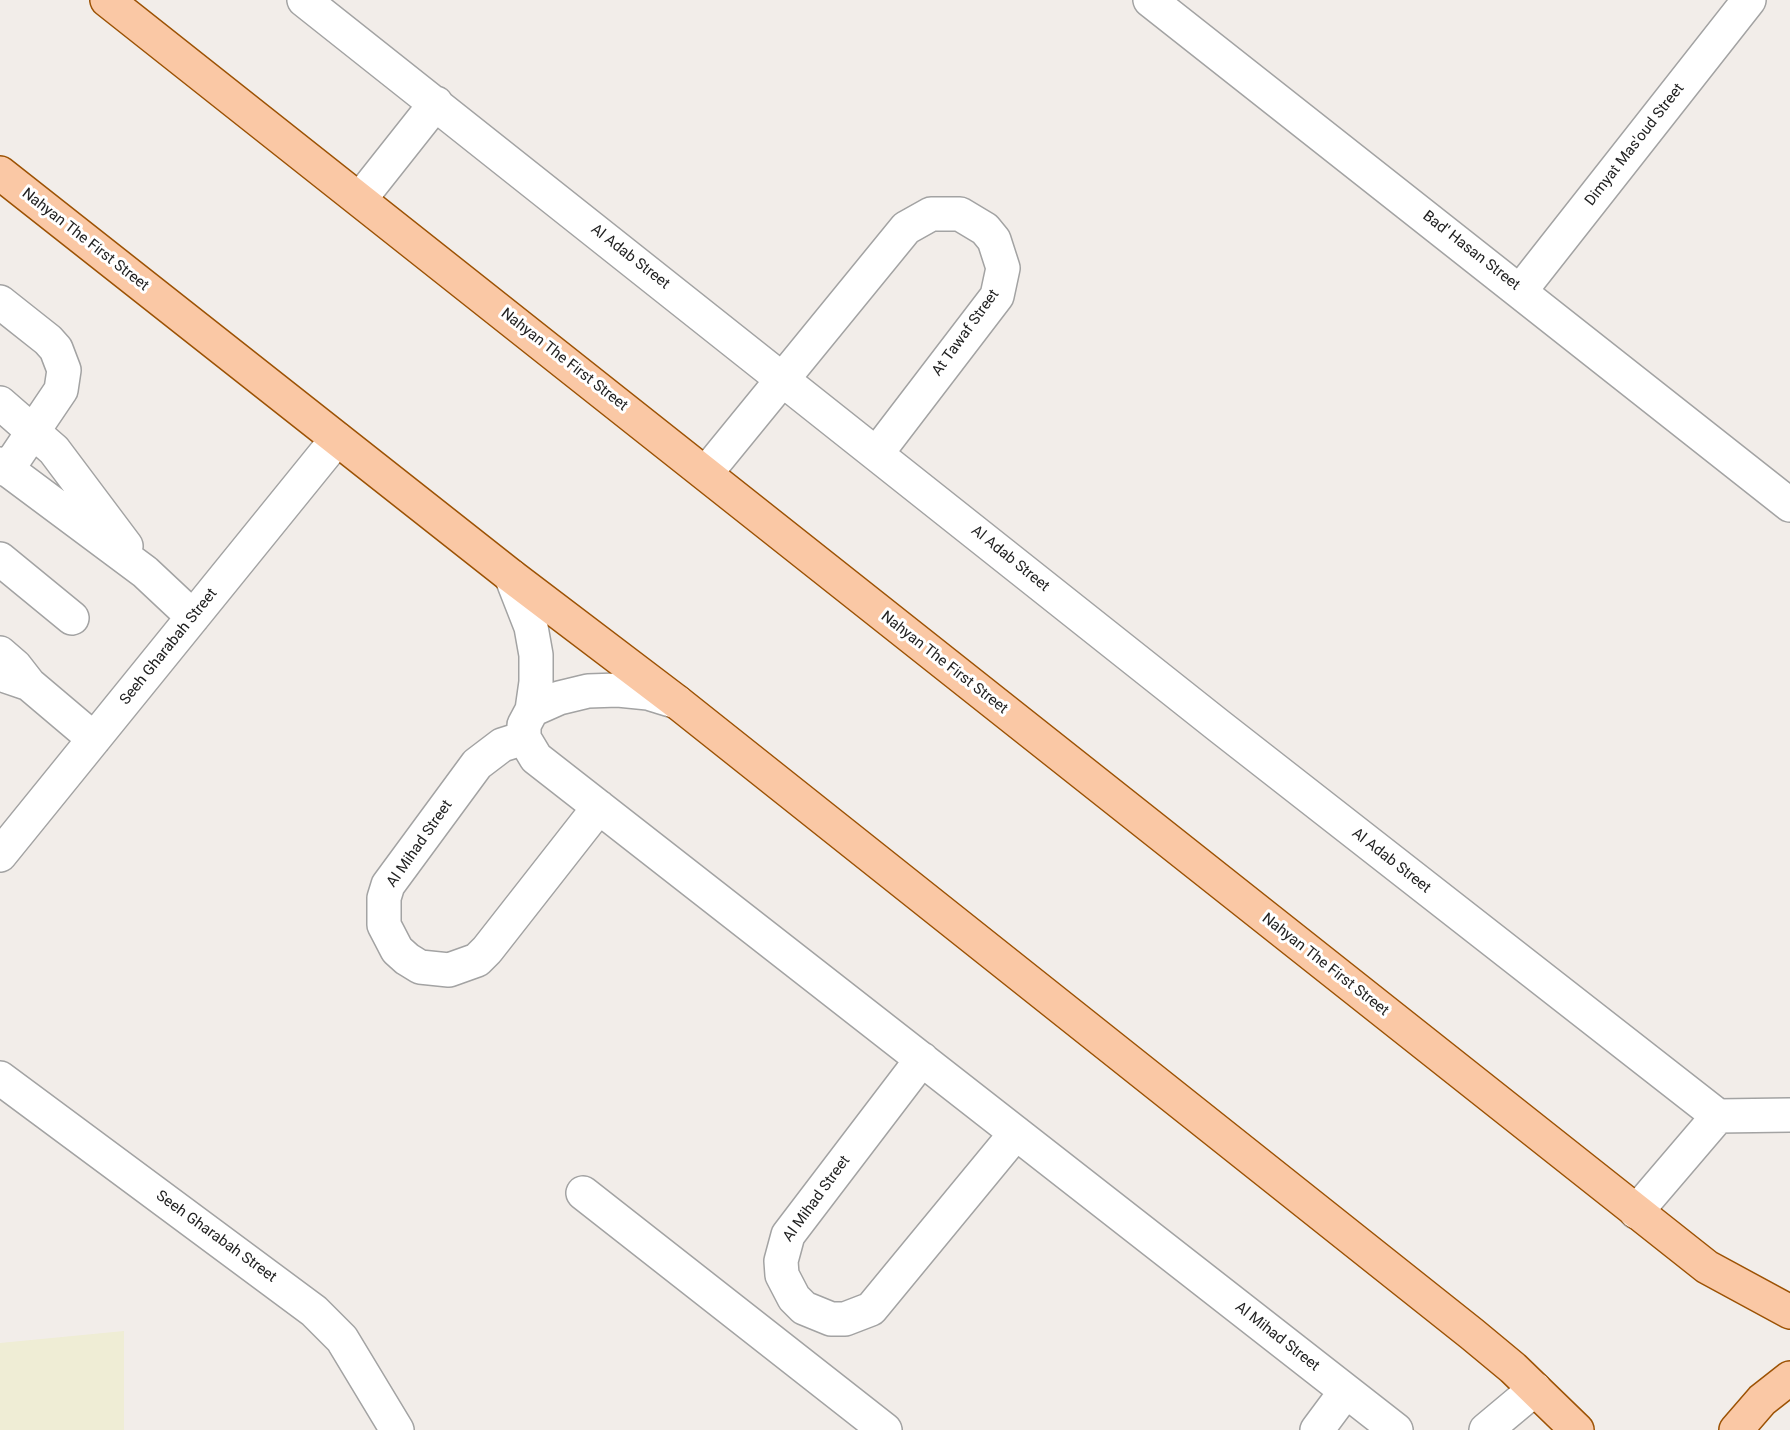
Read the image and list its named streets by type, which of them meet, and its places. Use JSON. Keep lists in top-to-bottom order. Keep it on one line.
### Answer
{"streets":{"main road":["Nahyan The First Street"],"street":["Dimyat Mas'oud Street","Bad' Hasan Street","Al Adab Street","At Tawaf Street","Seeh Gharabah Street","Al Mihad Street"]},"crossings":[["Dimyat Mas'oud Street","Bad' Hasan Street"],["Nahyan The First Street","At Tawaf Street"],["Nahyan The First Street","Seeh Gharabah Street"],["Nahyan The First Street","Al Mihad Street"],["Al Adab Street","At Tawaf Street"]]}
